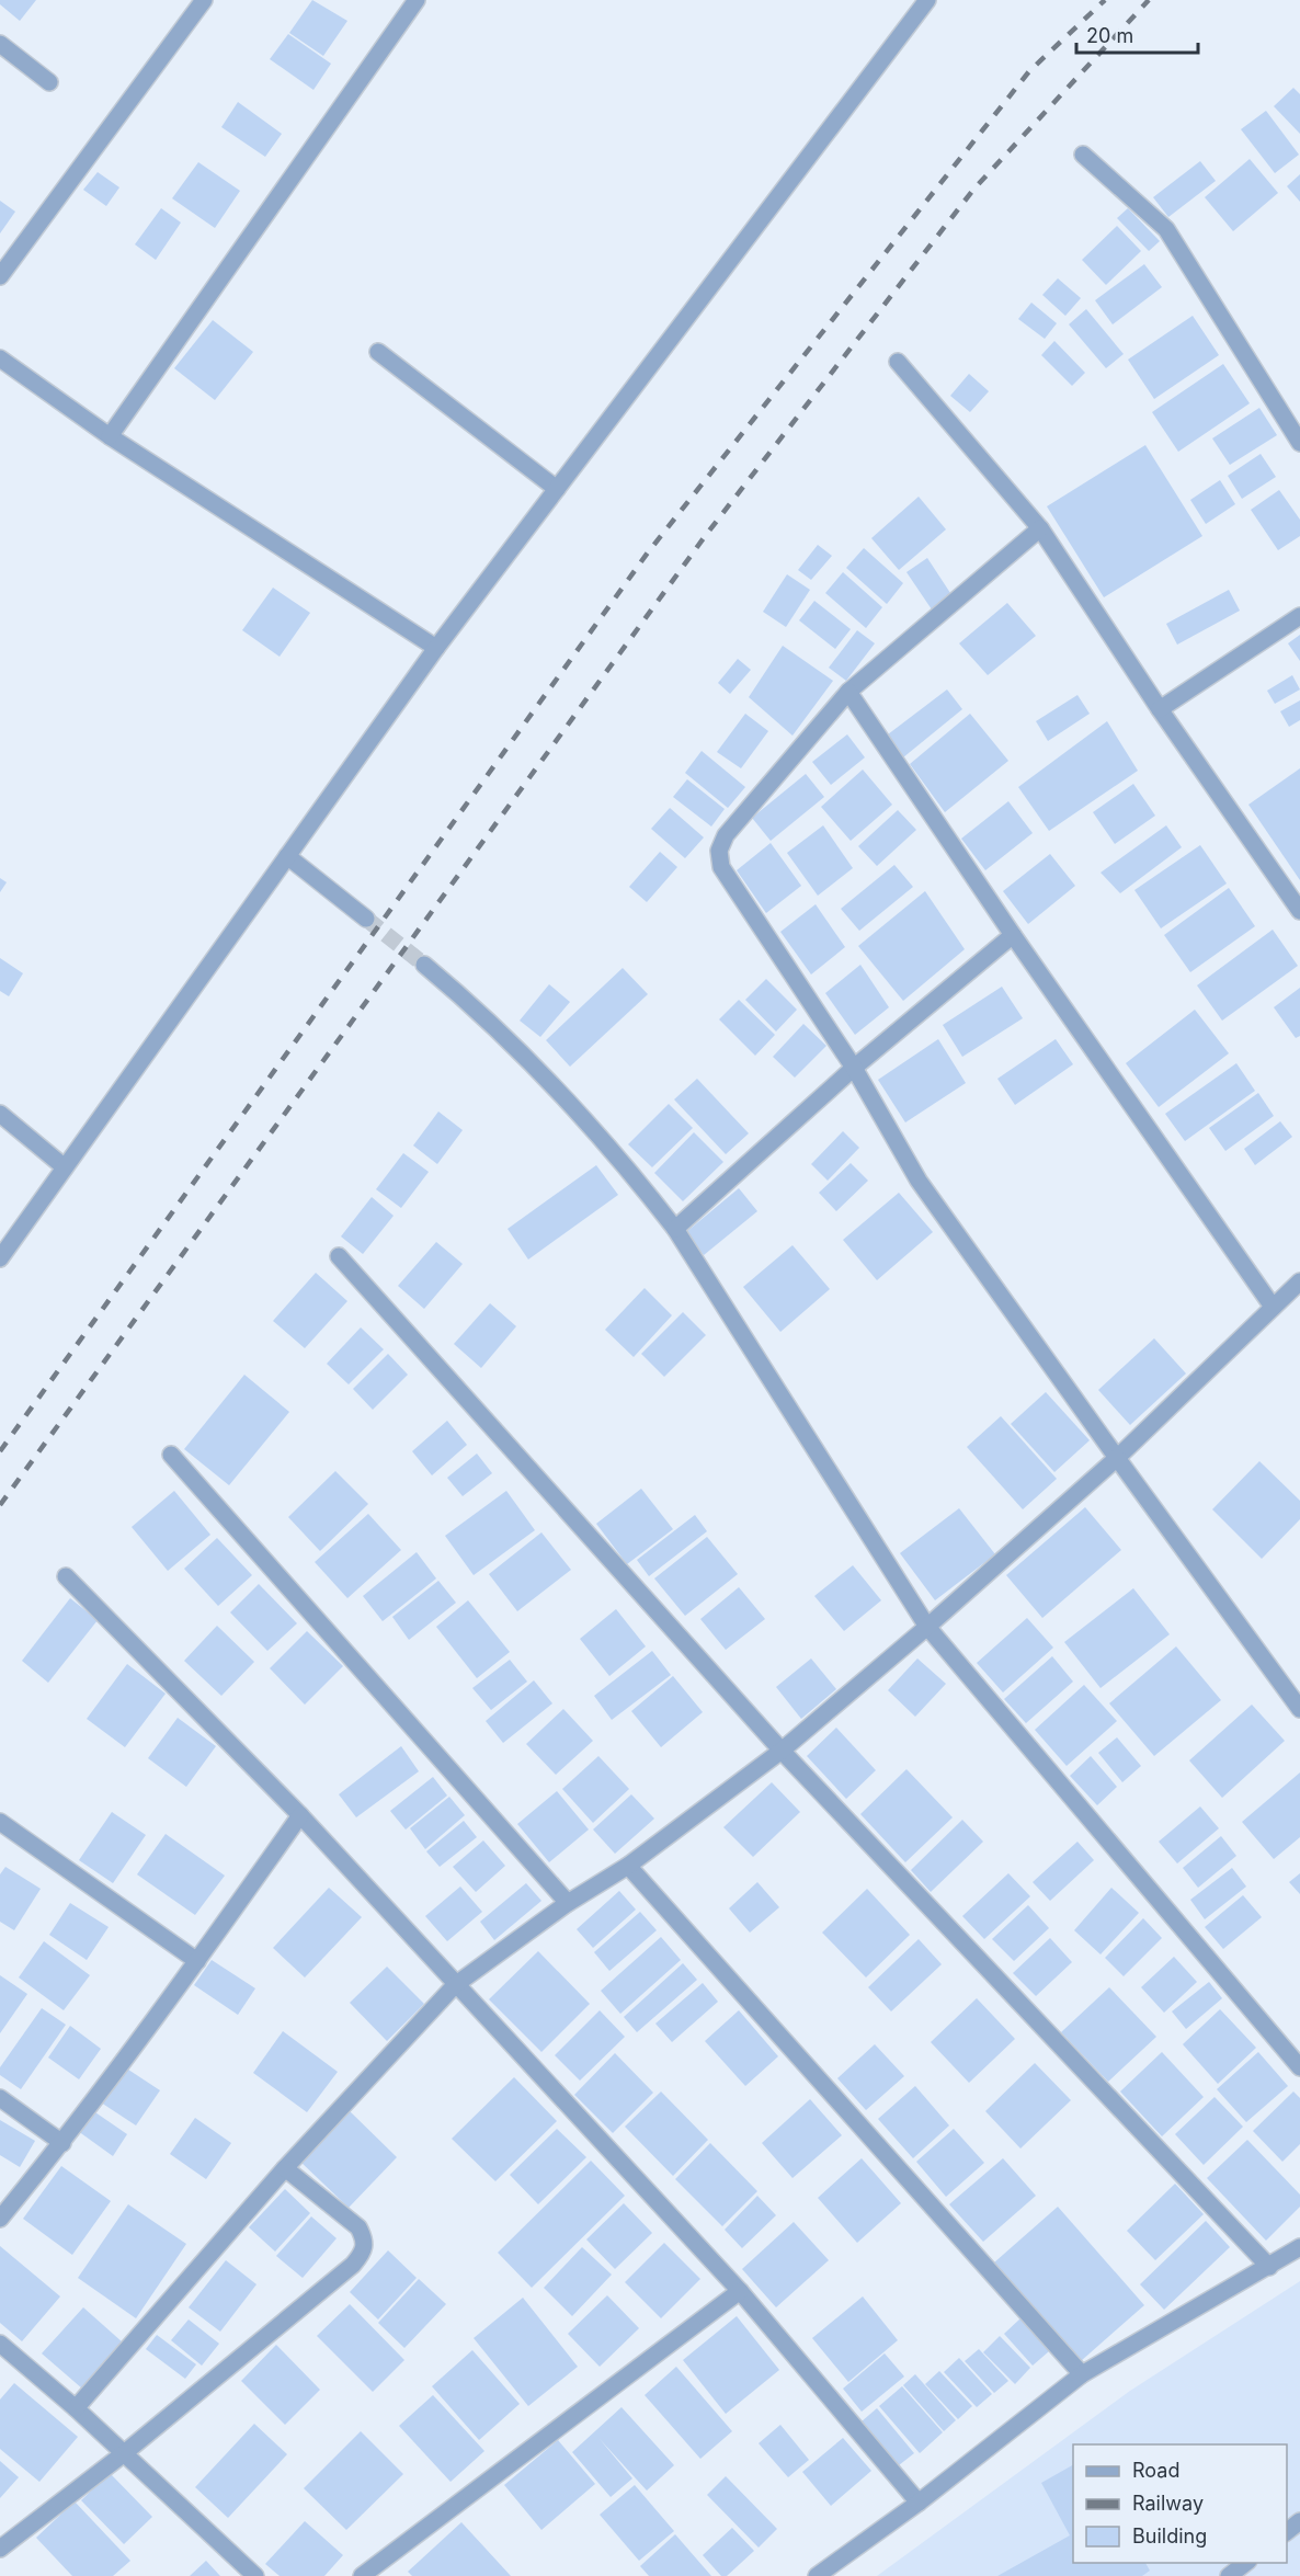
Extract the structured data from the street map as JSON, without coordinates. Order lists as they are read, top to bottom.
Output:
{
  "legend": ["Road", "Railway", "Building"],
  "scale_bar": "20 m"
}
